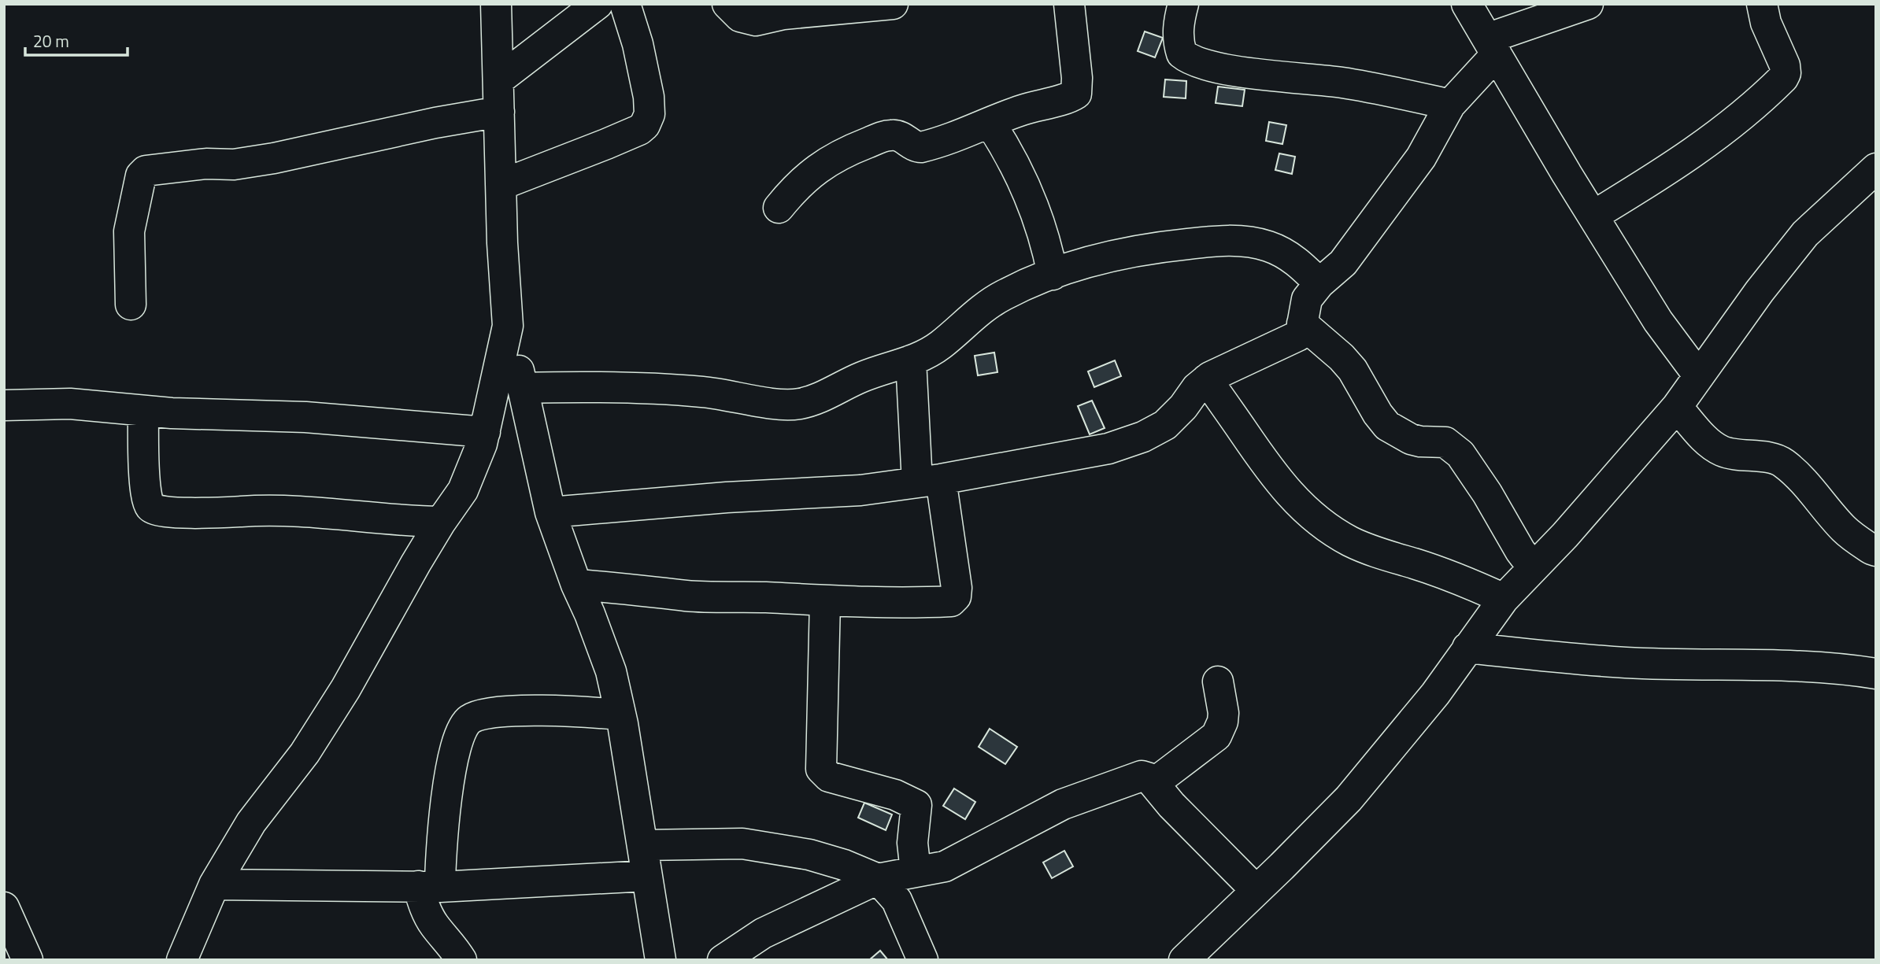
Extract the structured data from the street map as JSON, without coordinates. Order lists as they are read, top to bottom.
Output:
{
  "scale_bar": "20 m"
}
